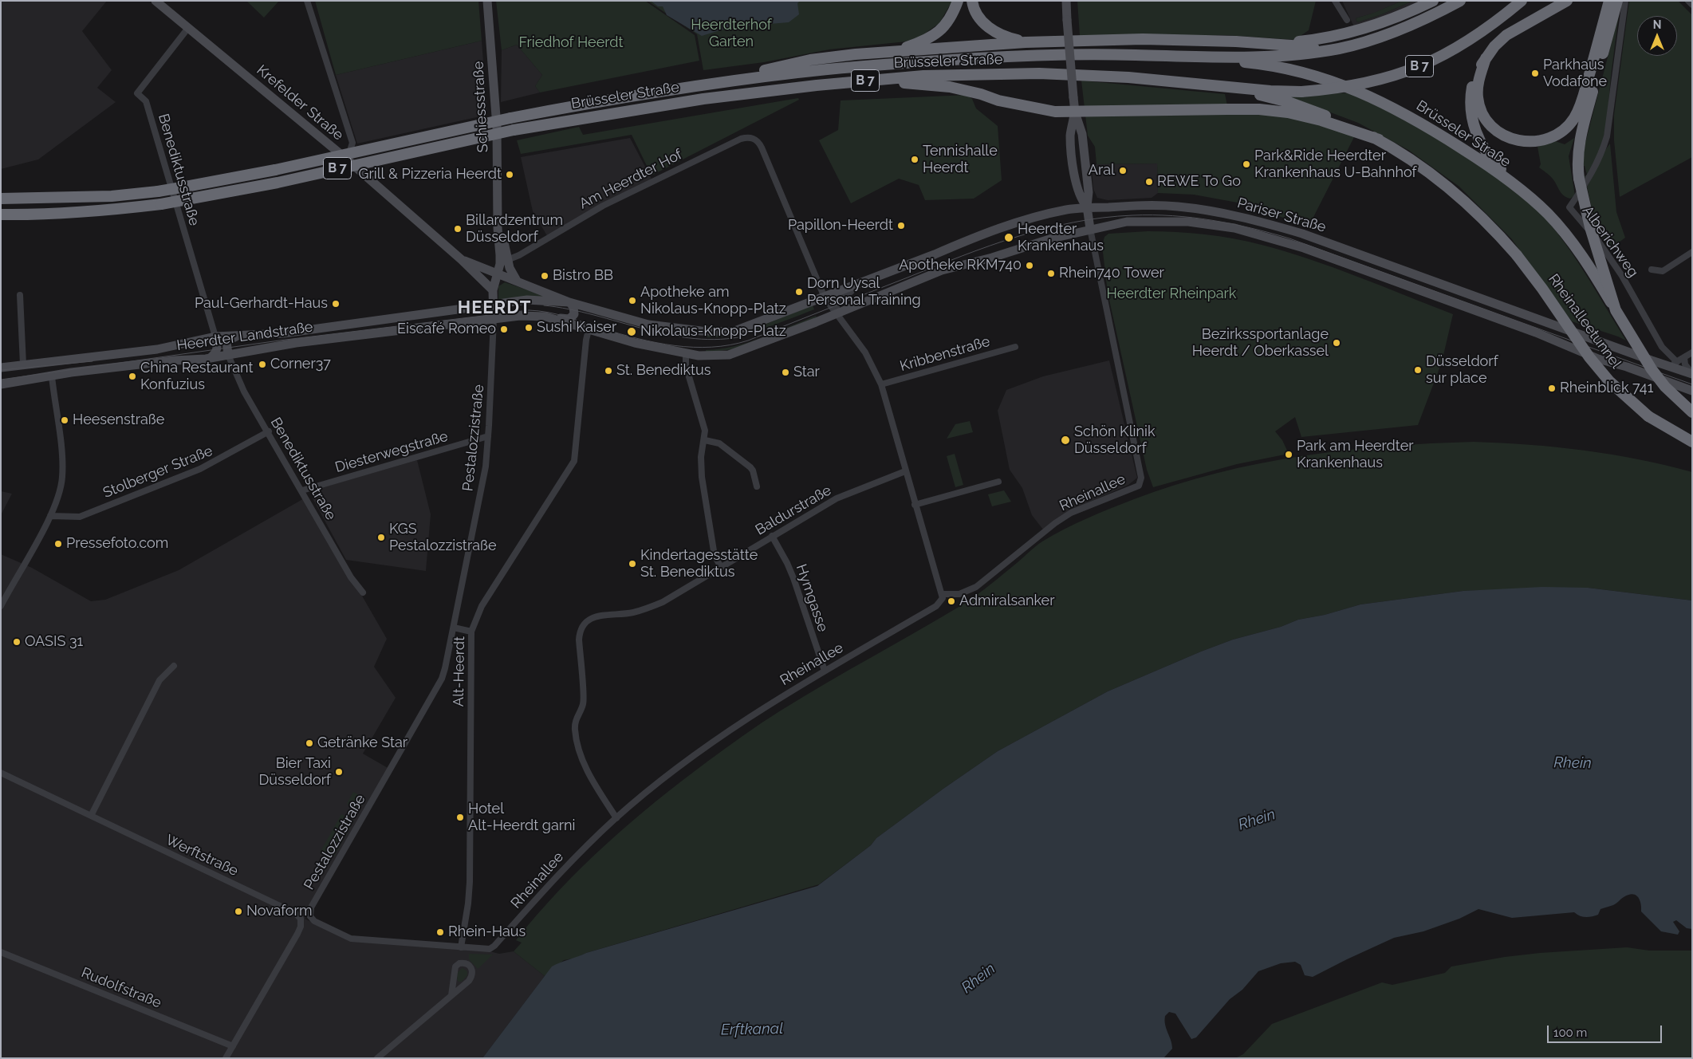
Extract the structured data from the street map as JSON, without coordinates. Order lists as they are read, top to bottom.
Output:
{
  "streets": {
    "highway": ["Brüsseler Straße", "B 7", "Rheinalleetunnel"],
    "main road": [
      "Krefelder Straße",
      "Schiessstraße",
      "Pariser Straße",
      "Heerdter Landstraße"
    ],
    "street": [
      "Benediktusstraße",
      "Am Heerdter Hof",
      "Alberichweg",
      "Kribbenstraße",
      "Pestalozzistraße",
      "Diesterwegstraße",
      "Stolberger Straße",
      "Rheinallee",
      "Baldurstraße",
      "Hymgasse",
      "Alt-Heerdt",
      "Werftstraße",
      "Rudolfstraße"
    ]
  },
  "crossings": [
    ["Brüsseler Straße", "Rheinalleetunnel"],
    ["Krefelder Straße", "Schiessstraße"],
    ["Krefelder Straße", "Benediktusstraße"],
    ["Schiessstraße", "Am Heerdter Hof"],
    ["Benediktusstraße", "Heerdter Landstraße"],
    ["Benediktusstraße", "Diesterwegstraße"],
    ["Benediktusstraße", "Stolberger Straße"],
    ["Am Heerdter Hof", "Pariser Straße"],
    ["Pariser Straße", "Alberichweg"],
    ["Pariser Straße", "Rheinallee"],
    ["Heerdter Landstraße", "Pestalozzistraße"],
    ["Pestalozzistraße", "Diesterwegstraße"],
    ["Rheinallee", "Baldurstraße"],
    ["Rheinallee", "Hymgasse"],
    ["Rheinallee", "Alt-Heerdt"],
    ["Baldurstraße", "Hymgasse"]
  ],
  "districts": ["HEERDT"],
  "water": ["Rhein", "Erftkanal"],
  "parks": ["Heerdterhof Garten", "Friedhof Heerdt", "Heerdter Rheinpark"],
  "places": [
    "Parkhaus Vodafone",
    "Tennishalle Heerdt",
    "Park&Ride Heerdter Krankenhaus U-Bahnhof",
    "Aral",
    "Grill & Pizzeria Heerdt",
    "REWE To Go",
    "Papillon-Heerdt",
    "Billardzentrum Düsseldorf",
    "Heerdter Krankenhaus",
    "Apotheke RKM740",
    "Rhein740 Tower",
    "Bistro BB",
    "Dorn Uysal Personal Training",
    "Apotheke am Nikolaus-Knopp-Platz",
    "Paul-Gerhardt-Haus",
    "Sushi Kaiser",
    "Eiscafé Romeo",
    "Nikolaus-Knopp-Platz",
    "Bezirkssportanlage Heerdt / Oberkassel",
    "Corner37",
    "Düsseldorf sur place",
    "St. Benediktus",
    "Star",
    "China Restaurant Konfuzius",
    "Rheinblick 741",
    "Heesenstraße",
    "Schön Klinik Düsseldorf",
    "Park am Heerdter Krankenhaus",
    "KGS Pestalozzistraße",
    "Pressefoto.com",
    "Kindertagesstätte St. Benediktus",
    "Admiralsanker",
    "OASIS 31",
    "Getränke Star",
    "Bier Taxi Düsseldorf",
    "Hotel Alt-Heerdt garni",
    "Novaform",
    "Rhein-Haus"
  ],
  "scale_bar": "100 m",
  "north": "top"
}
